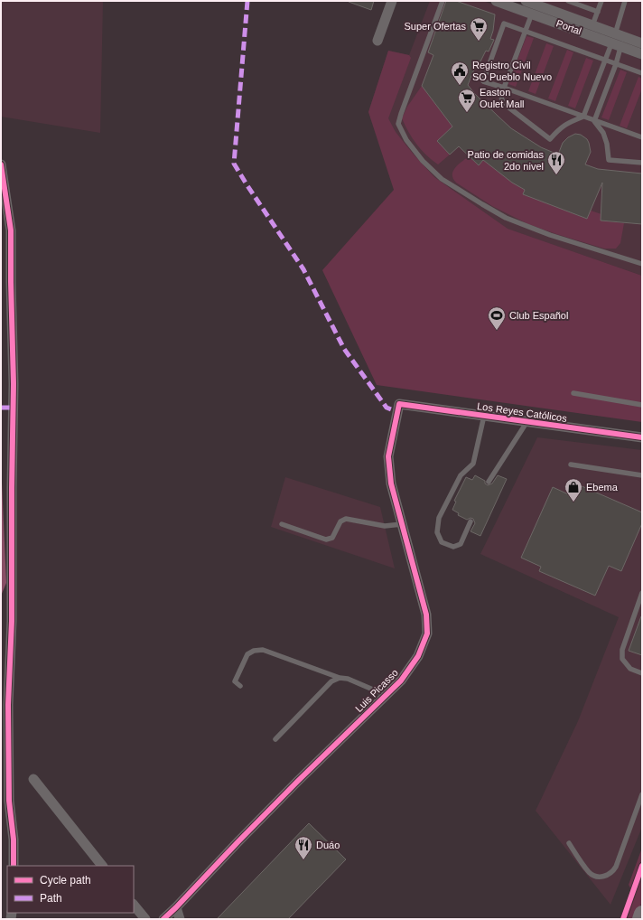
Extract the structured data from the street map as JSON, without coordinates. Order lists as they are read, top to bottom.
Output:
{
  "streets": {
    "street": ["Portal", "Los Reyes Católicos", "Luis Picasso"]
  },
  "crossings": [
    ["Los Reyes Católicos", "Luis Picasso"]
  ],
  "places": {
    "supermarket": ["Super Ofertas", "Easton Oulet Mall"],
    "public building": ["Registro Civil SO Pueblo Nuevo"],
    "restaurant": ["Patio de comidas 2do nivel", "Duáo"],
    "sports": ["Club Español"],
    "shop": ["Ebema"]
  },
  "legend": ["Cycle path", "Path"]
}
